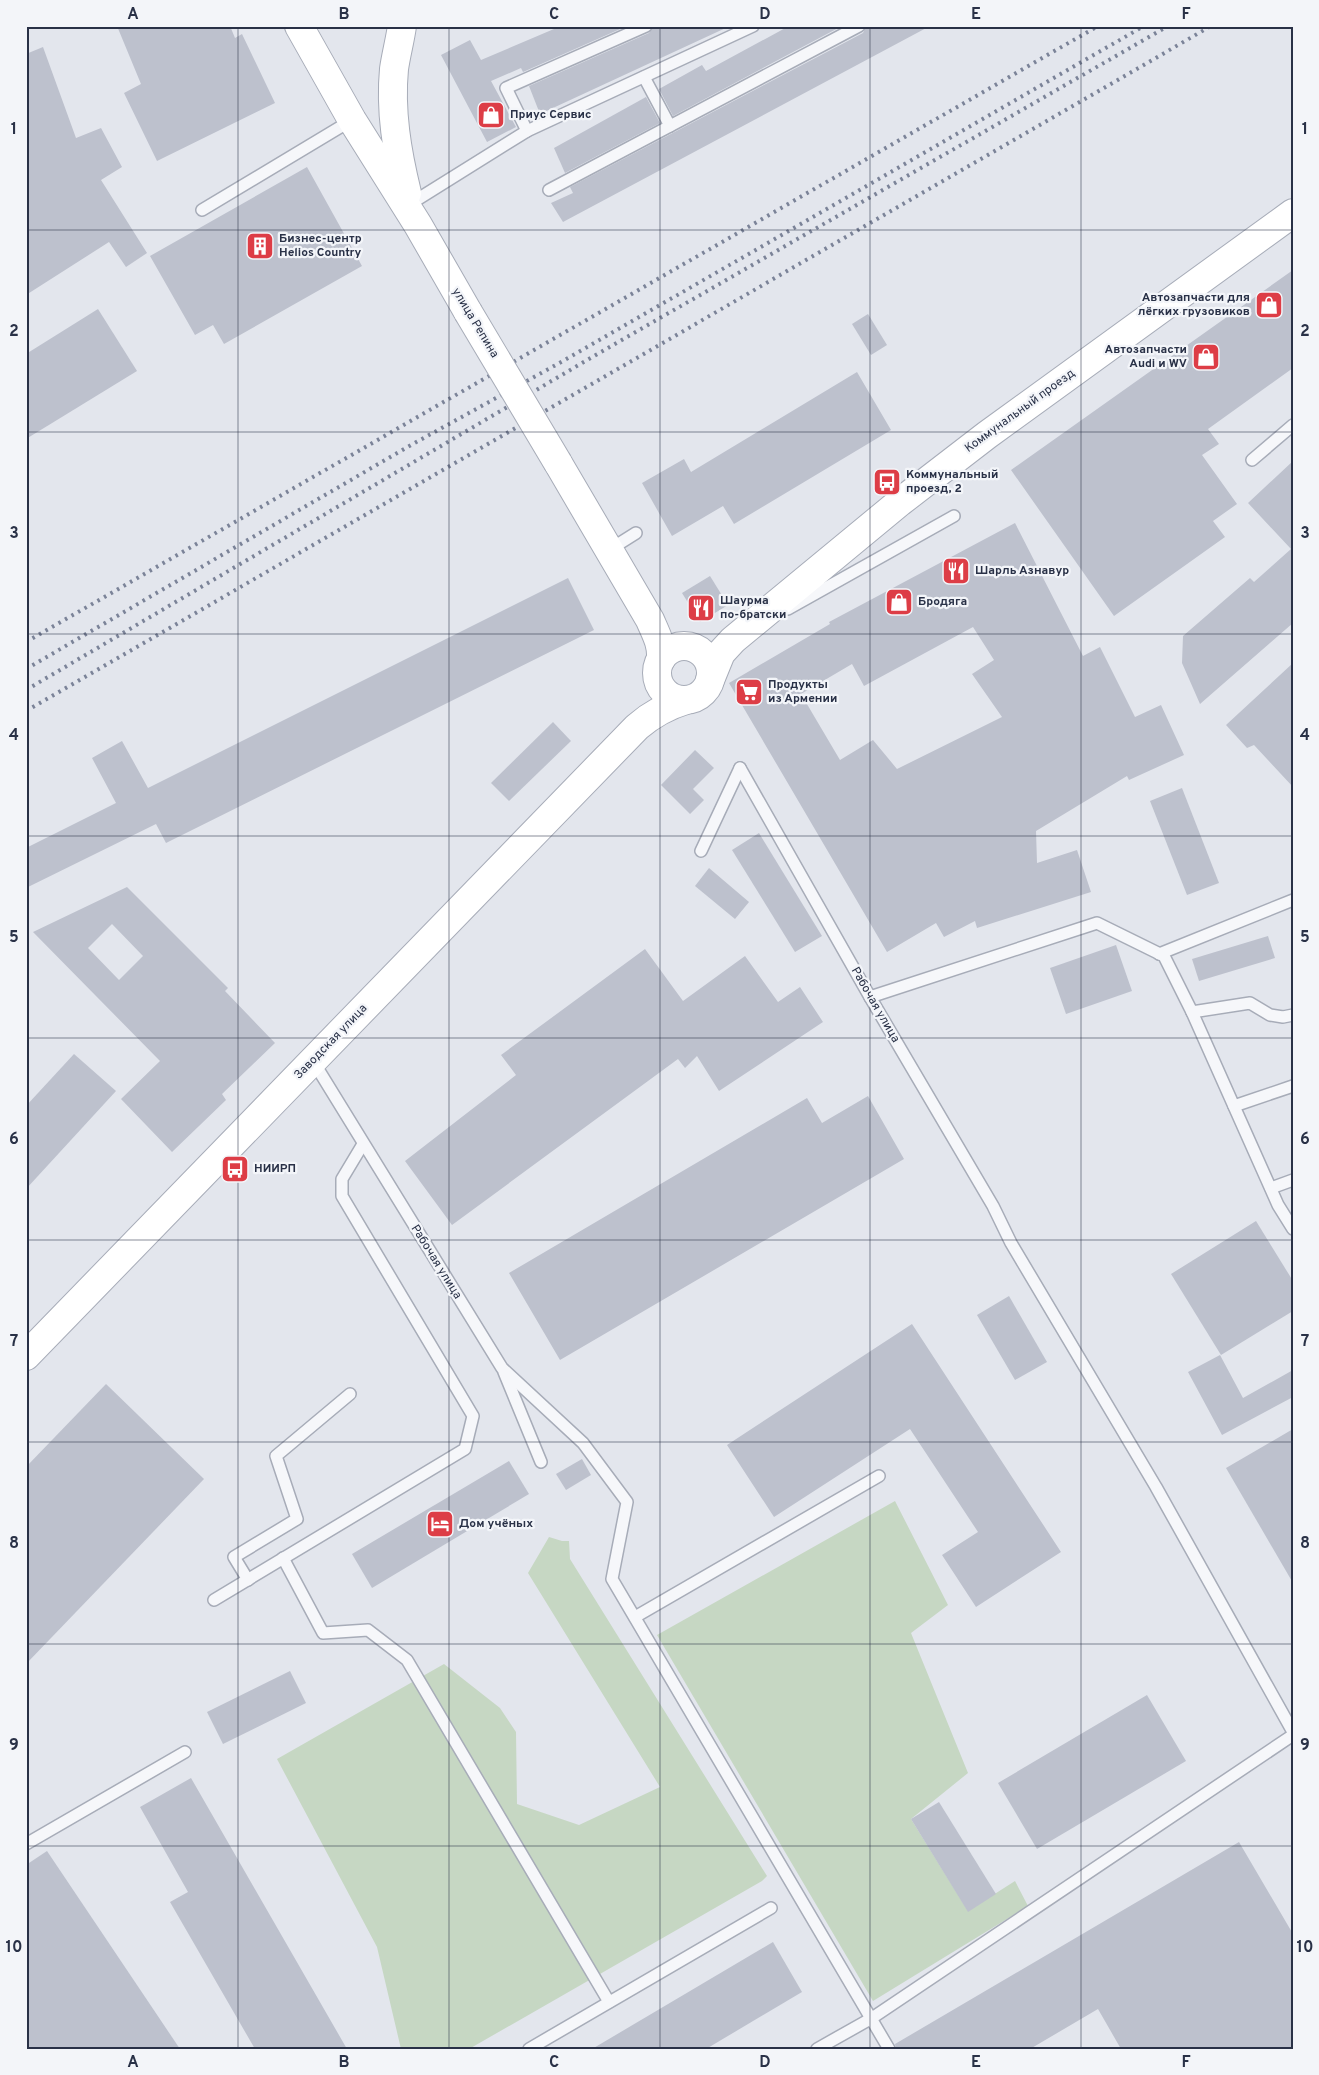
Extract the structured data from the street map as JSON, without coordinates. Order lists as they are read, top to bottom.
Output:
{
  "streets": {
    "street": ["улица Репина", "Коммунальный проезд", "Заводская улица"],
    "lane": ["Рабочая улица"]
  },
  "crossings": [
    ["улица Репина", "Коммунальный проезд"],
    ["улица Репина", "Заводская улица"],
    ["Коммунальный проезд", "Заводская улица"],
    ["Рабочая улица", "Заводская улица"]
  ],
  "places": {
    "shop": [
      "Приус Сервис",
      "Автозапчасти для лёгких грузовиков",
      "Автозапчасти Audi и WV",
      "Бродяга"
    ],
    "building": ["Бизнес-центр Helios Country"],
    "bus stop": ["Коммунальный проезд, 2", "НИИРП"],
    "restaurant": ["Шарль Азнавур", "Шаурма по-братски"],
    "supermarket": ["Продукты из Армении"],
    "hotel": ["Дом учёных"]
  },
  "grid": {
    "columns": [
      "A",
      "B",
      "C",
      "D",
      "E",
      "F"
    ],
    "rows": [
      "1",
      "2",
      "3",
      "4",
      "5",
      "6",
      "7",
      "8",
      "9",
      "10"
    ]
  }
}
